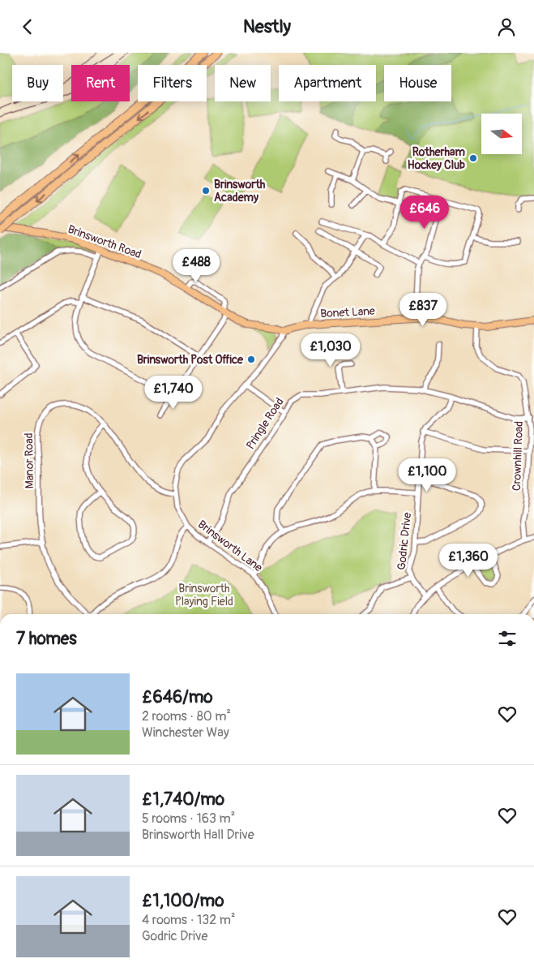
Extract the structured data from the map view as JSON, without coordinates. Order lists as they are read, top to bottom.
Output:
{
  "streets": {
    "main road": ["Brinsworth Road", "Bonet Lane"],
    "street": [
      "Pringle Road",
      "Crownhill Road",
      "Manor Road",
      "Godric Drive",
      "Brinsworth Lane"
    ]
  },
  "crossings": [
    ["Brinsworth Road", "Bonet Lane"],
    ["Brinsworth Road", "Brinsworth Lane"],
    ["Bonet Lane", "Crownhill Road"],
    ["Bonet Lane", "Brinsworth Lane"],
    ["Pringle Road", "Crownhill Road"],
    ["Pringle Road", "Brinsworth Lane"],
    ["Manor Road", "Brinsworth Lane"]
  ],
  "parks": ["Brinsworth Playing Field"],
  "places": ["Rotherham Hockey Club", "Brinsworth Academy", "Brinsworth Post Office"],
  "north": "right",
  "page": {
    "header": "Nestly",
    "chip": [
      "Buy",
      "Rent",
      "Filters",
      "New",
      "Apartment",
      "House"
    ],
    "price": [
      "£646",
      "£488",
      "£837",
      "£1,030",
      "£1,740",
      "£1,100",
      "£1,360"
    ],
    "heading": "7 homes",
    "list": [
      {
        "name": "£646/mo",
        "note": "2 rooms · 80 m² · Winchester Way"
      },
      {
        "name": "£1,740/mo",
        "note": "5 rooms · 163 m² · Brinsworth Hall Drive"
      },
      {
        "name": "£1,100/mo",
        "note": "4 rooms · 132 m² · Godric Drive"
      }
    ]
  }
}
